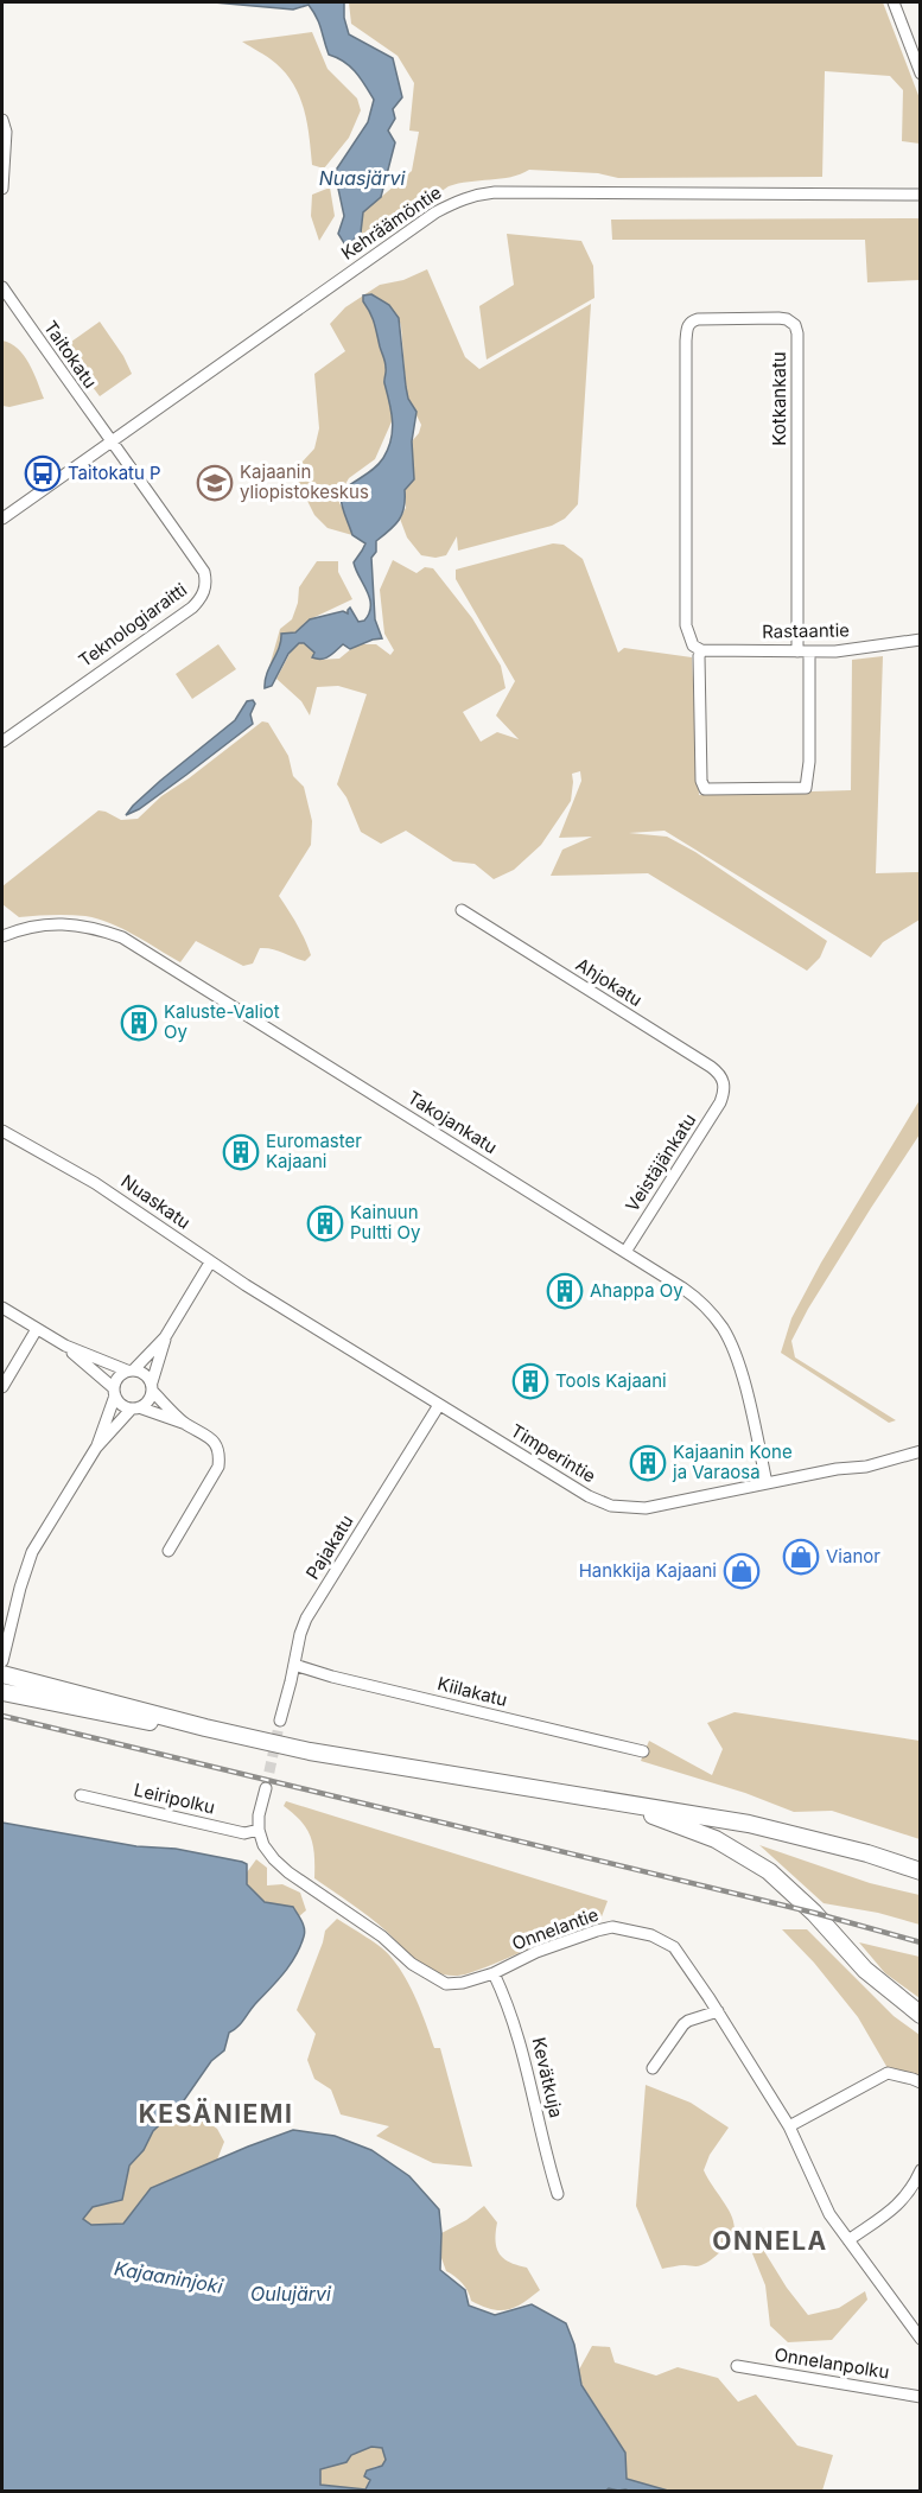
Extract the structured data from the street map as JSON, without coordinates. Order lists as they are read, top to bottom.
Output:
{
  "streets": {
    "street": [
      "Kehräämöntie",
      "Taitokatu",
      "Kotkankatu",
      "Teknologiaraitti",
      "Rastaantie",
      "Ahjokatu",
      "Takojankatu",
      "Veistäjänkatu",
      "Nuaskatu",
      "Timperintie",
      "Pajakatu",
      "Kiilakatu",
      "Leiripolku",
      "Onnelantie",
      "Kevätkuja",
      "Onnelanpolku"
    ]
  },
  "crossings": [
    ["Kehräämöntie", "Taitokatu"],
    ["Kehräämöntie", "Teknologiaraitti"],
    ["Taitokatu", "Teknologiaraitti"],
    ["Kotkankatu", "Rastaantie"],
    ["Ahjokatu", "Veistäjänkatu"],
    ["Takojankatu", "Veistäjänkatu"],
    ["Takojankatu", "Timperintie"],
    ["Nuaskatu", "Timperintie"],
    ["Timperintie", "Pajakatu"],
    ["Pajakatu", "Kiilakatu"],
    ["Leiripolku", "Onnelantie"],
    ["Onnelantie", "Kevätkuja"]
  ],
  "districts": ["KESÄNIEMI", "ONNELA"],
  "water": ["Nuasjärvi", "Kajaaninjoki", "Oulujärvi"],
  "places": {
    "bus stop": ["Taitokatu P"],
    "school or university": ["Kajaanin yliopistokeskus"],
    "building": [
      "Kaluste-Valiot Oy",
      "Euromaster Kajaani",
      "Kainuun Pultti Oy",
      "Ahappa Oy",
      "Tools Kajaani",
      "Kajaanin Kone ja Varaosa"
    ],
    "shop": ["Vianor", "Hankkija Kajaani"]
  }
}
